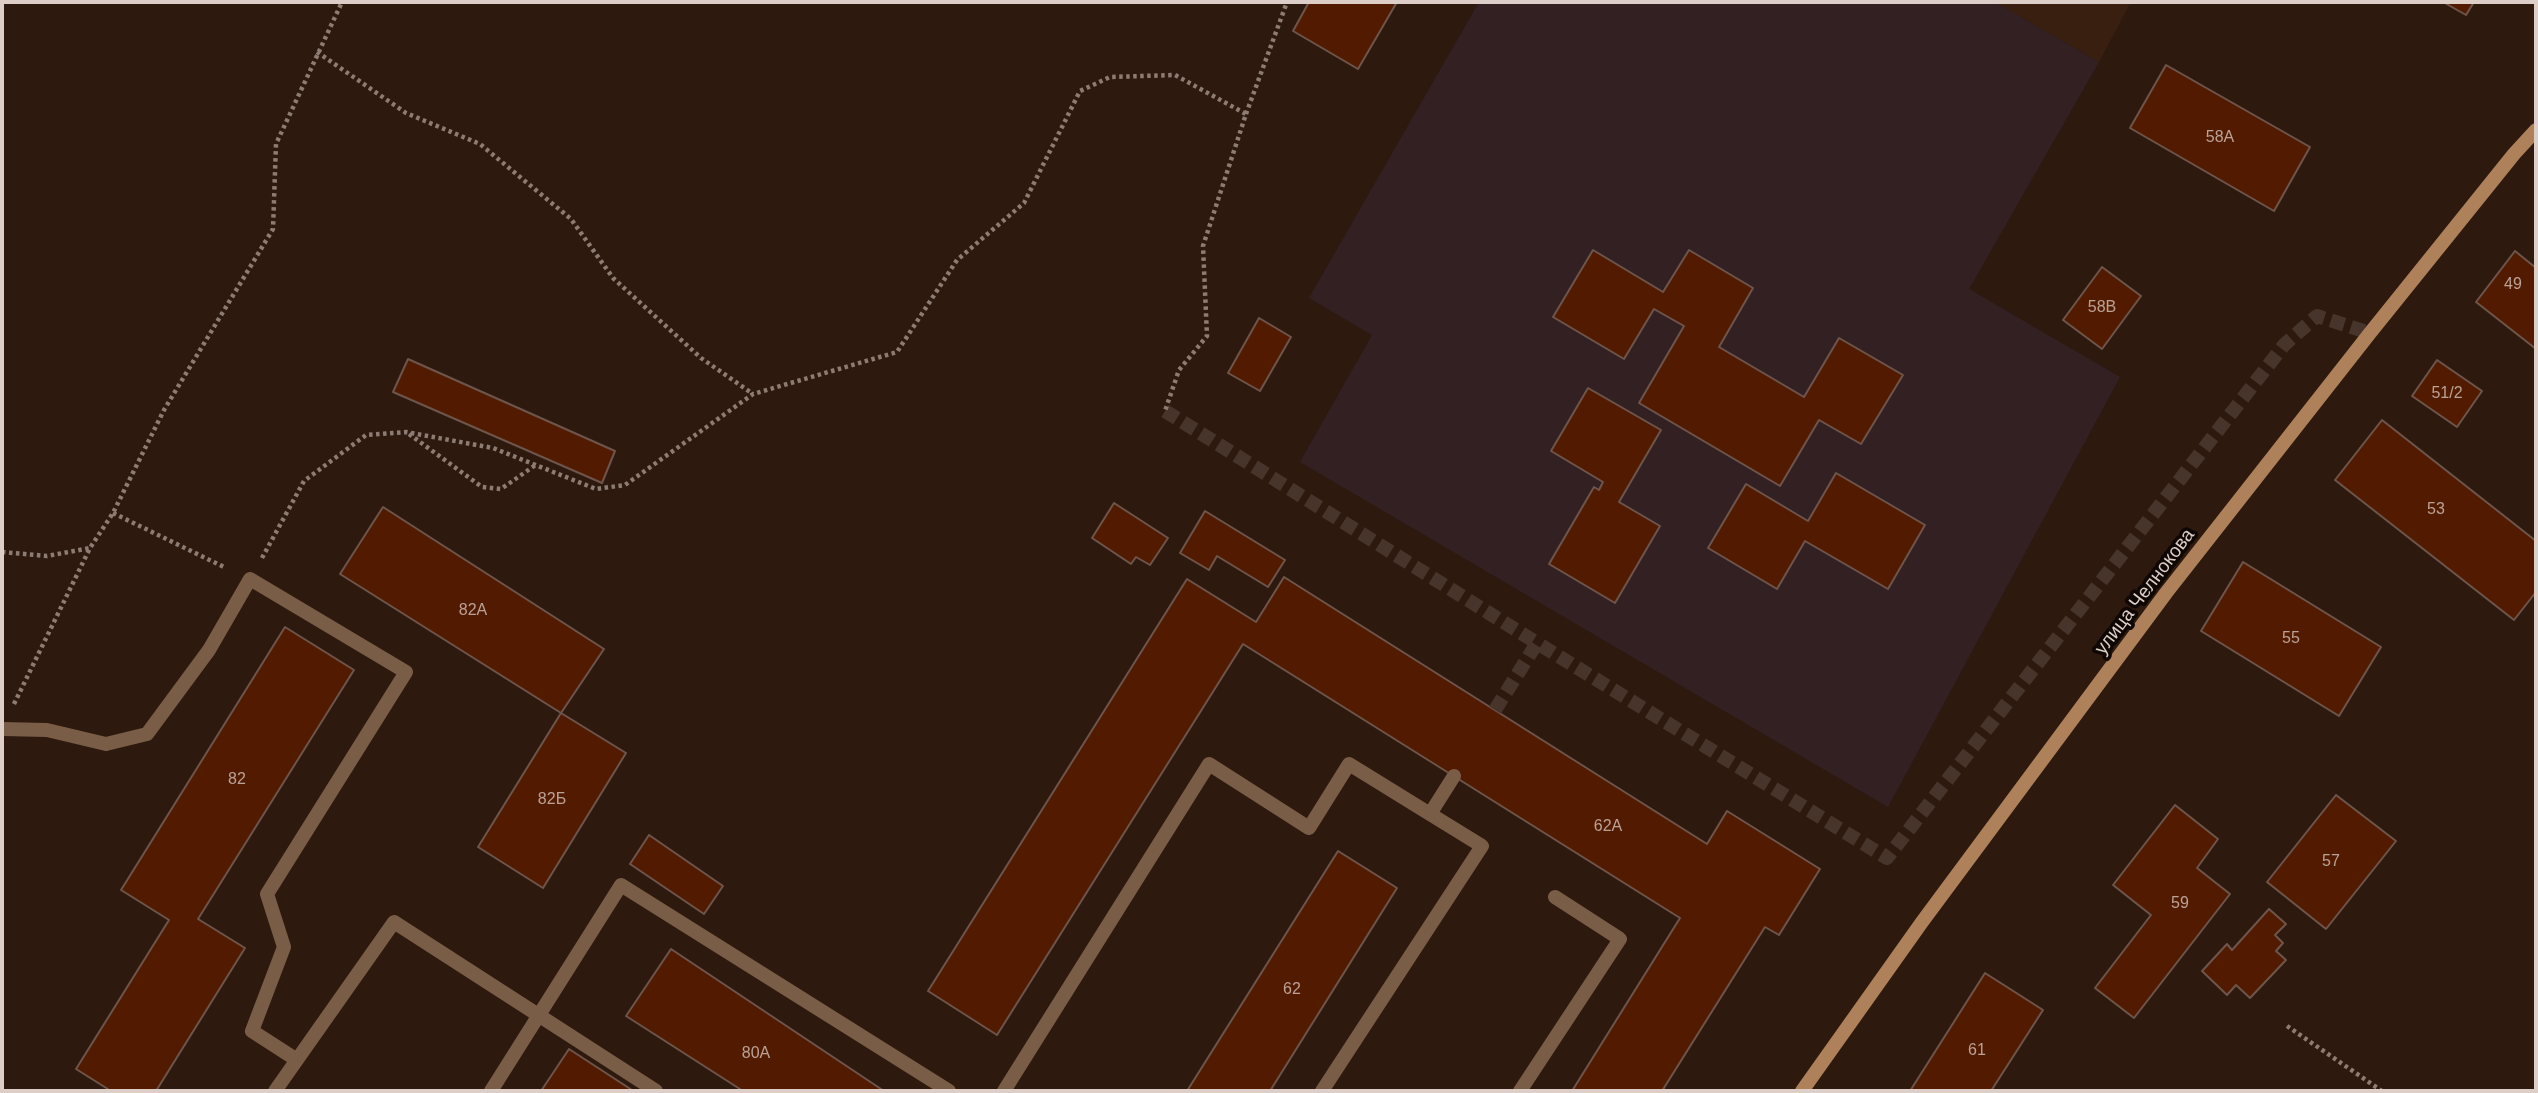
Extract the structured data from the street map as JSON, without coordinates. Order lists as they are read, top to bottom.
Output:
{
  "streets": {
    "main road": ["улица Челнокова"]
  },
  "house_numbers": [
    "58А",
    "49",
    "58В",
    "51/2",
    "53",
    "82А",
    "55",
    "82",
    "82Б",
    "62А",
    "57",
    "59",
    "62",
    "61",
    "80А"
  ]
}
